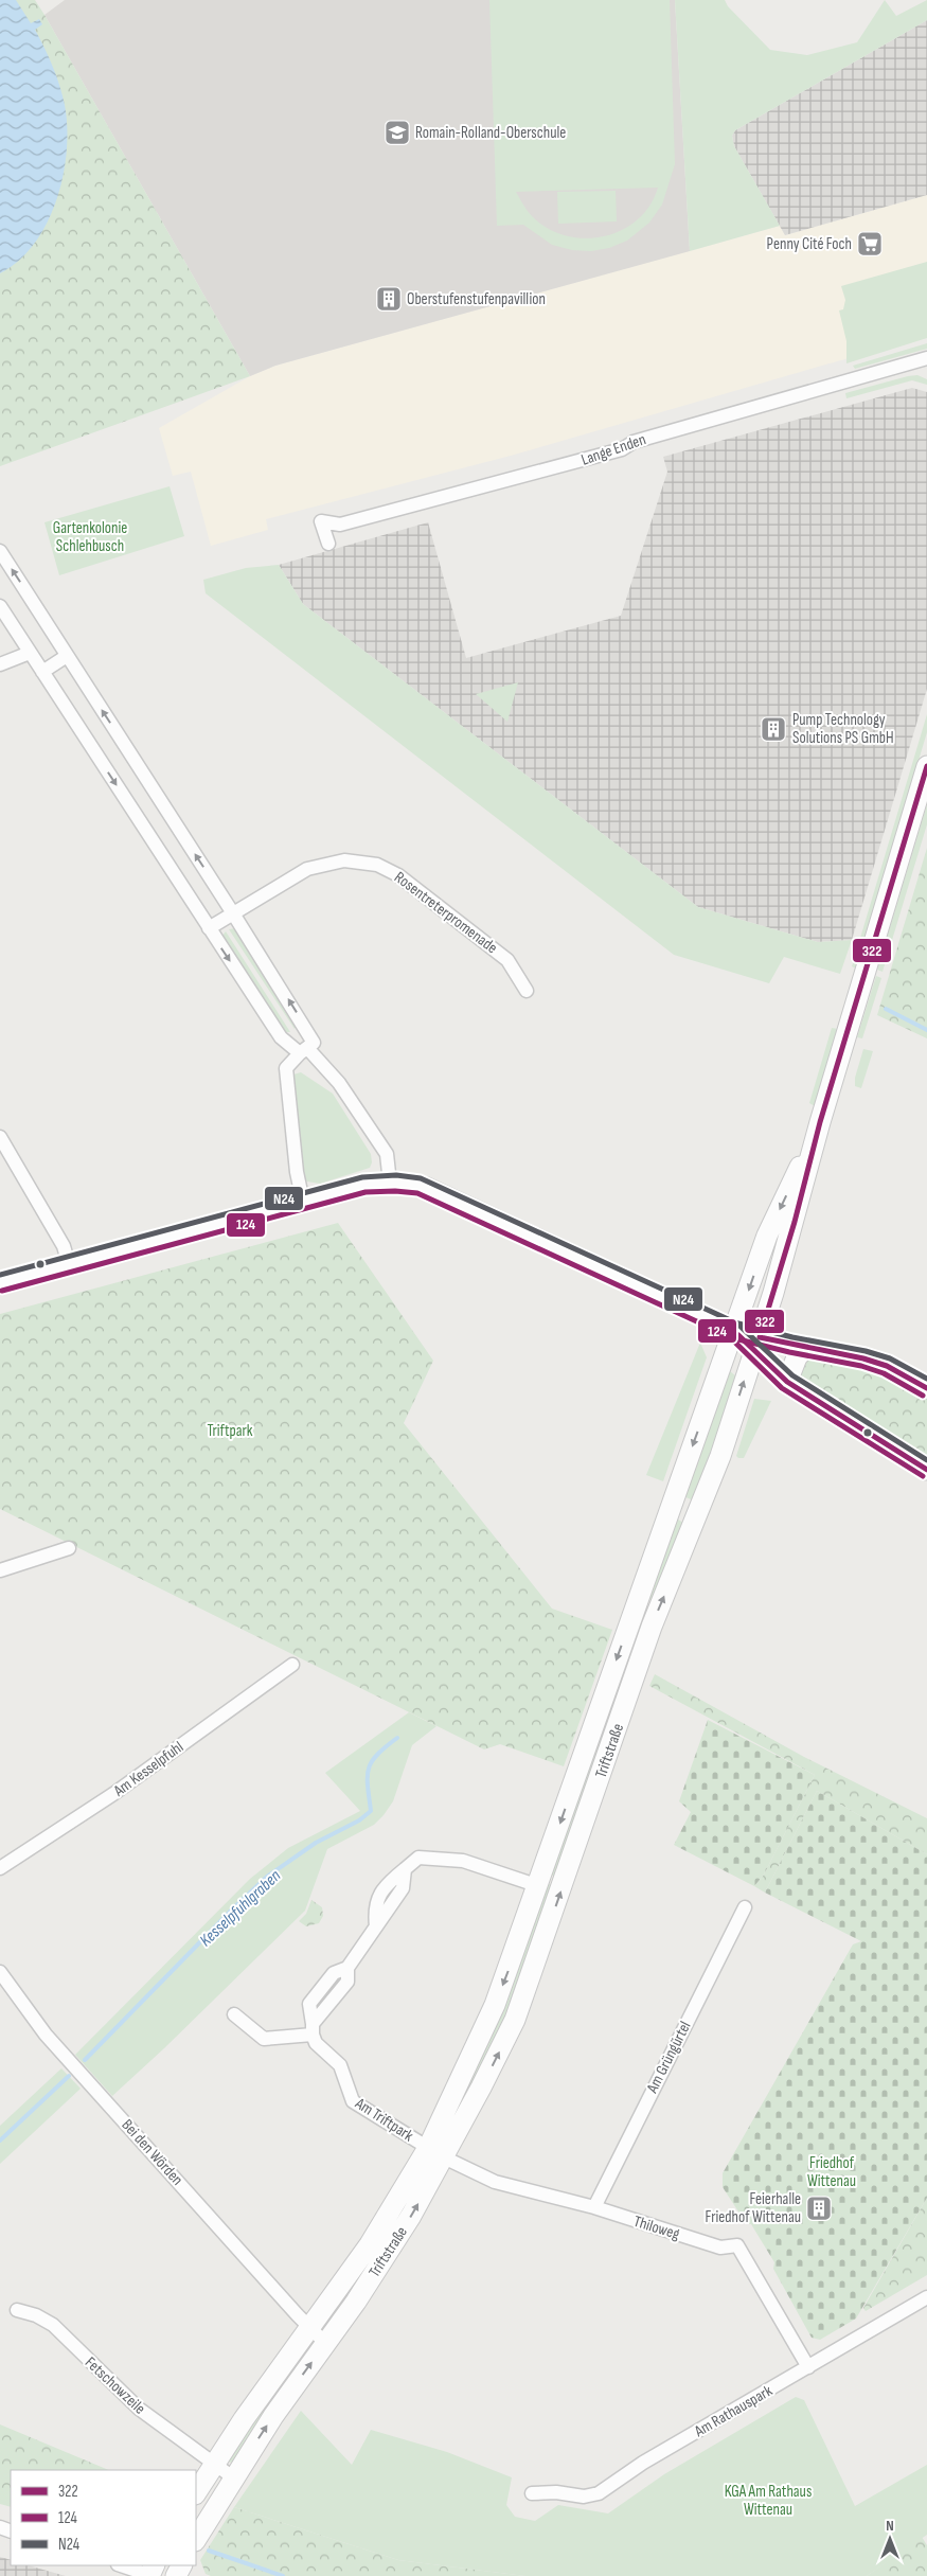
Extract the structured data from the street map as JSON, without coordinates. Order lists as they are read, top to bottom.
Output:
{
  "streets": {
    "main road": ["Triftstraße"],
    "street": [
      "Lange Enden",
      "Rosentreterpromenade",
      "Am Kesselpfuhl",
      "Am Grüngürtel",
      "Am Triftpark",
      "Bei den Wörden",
      "Thiloweg",
      "Fetschowzeile",
      "Am Rathauspark"
    ]
  },
  "crossings": [
    ["Triftstraße", "Am Triftpark"],
    ["Triftstraße", "Bei den Wörden"],
    ["Triftstraße", "Thiloweg"],
    ["Triftstraße", "Fetschowzeile"],
    ["Am Grüngürtel", "Thiloweg"],
    ["Am Triftpark", "Thiloweg"],
    ["Thiloweg", "Am Rathauspark"]
  ],
  "water": ["Kesselpfuhlgraben"],
  "parks": [
    "Gartenkolonie Schlehbusch",
    "Triftpark",
    "Friedhof Wittenau",
    "KGA Am Rathaus Wittenau"
  ],
  "places": {
    "school or university": ["Romain-Rolland-Oberschule"],
    "supermarket": ["Penny Cité Foch"],
    "building": ["Oberstufenstufenpavillion", "Pump Technology Solutions PS GmbH", "Feierhalle Friedhof Wittenau"]
  },
  "lines": ["transit line 322", "transit line N24", "transit line 124"],
  "legend": ["322", "124", "N24"],
  "north": "top"
}
